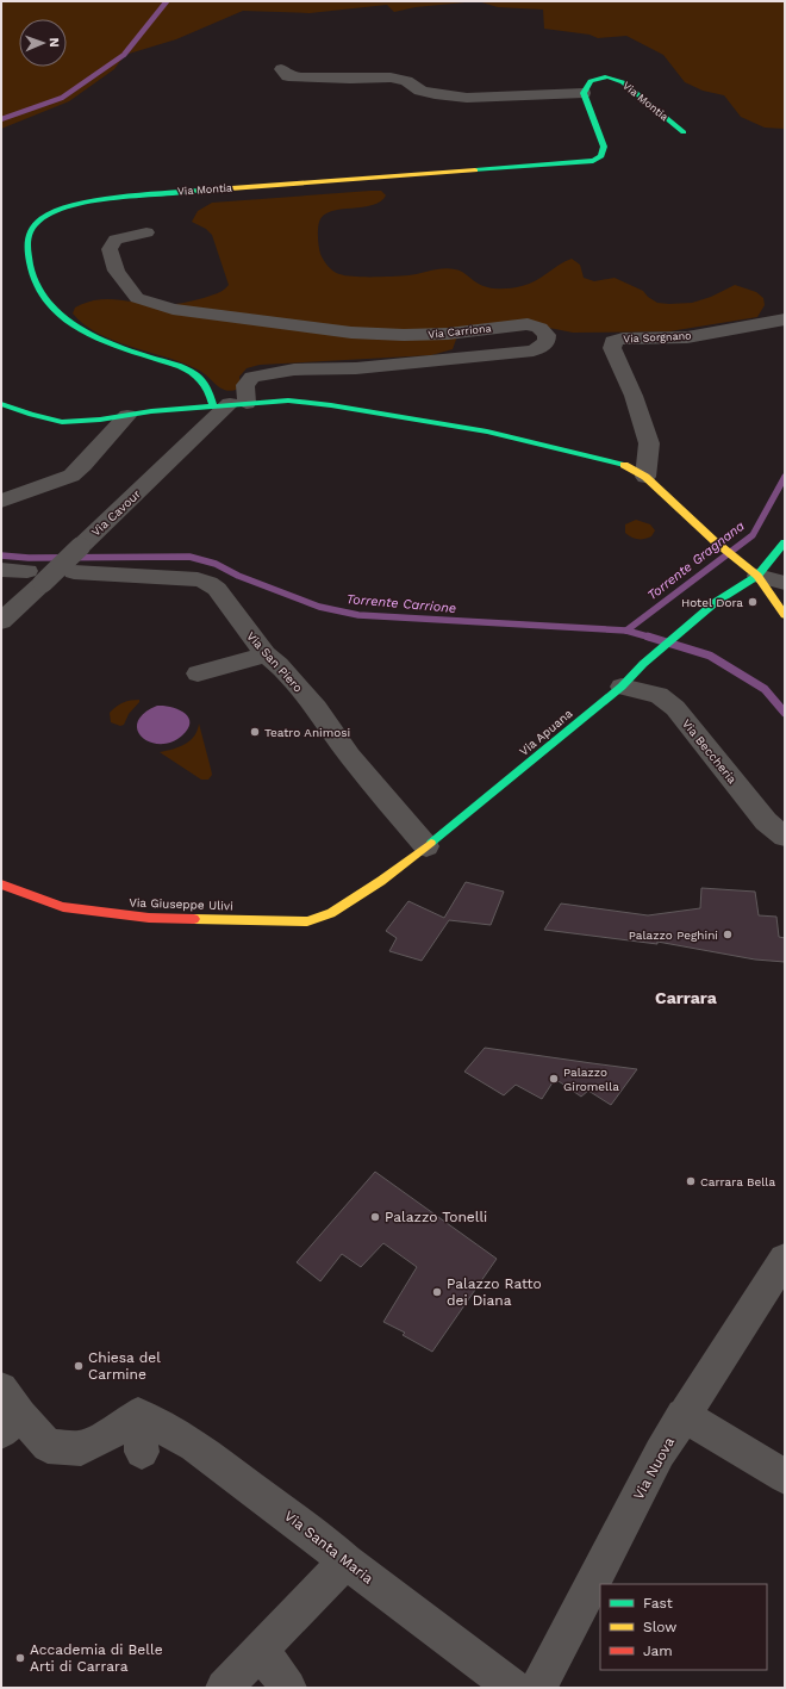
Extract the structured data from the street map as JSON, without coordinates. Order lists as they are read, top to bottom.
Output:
{
  "streets": {
    "street": [
      "Via Montia",
      "Via Carriona",
      "Via Sorgnano",
      "Via Cavour",
      "Via San Piero",
      "Via Apuana",
      "Via Beccheria",
      "Via Giuseppe Ulivi",
      "Via Nuova",
      "Via Santa Maria"
    ]
  },
  "crossings": [
    ["Via Montia", "Via Carriona"],
    ["Via Montia", "Via Cavour"],
    ["Via Carriona", "Via Cavour"],
    ["Via San Piero", "Via Apuana"],
    ["Via Apuana", "Via Beccheria"],
    ["Via Apuana", "Via Giuseppe Ulivi"]
  ],
  "districts": ["Carrara"],
  "water": ["Torrente Gragnana", "Torrente Carrione"],
  "places": [
    "Hotel Dora",
    "Teatro Animosi",
    "Palazzo Peghini",
    "Palazzo Giromella",
    "Carrara Bella",
    "Palazzo Tonelli",
    "Palazzo Ratto dei Diana",
    "Chiesa del Carmine",
    "Accademia di Belle Arti di Carrara"
  ],
  "legend": ["Fast", "Slow", "Jam"],
  "north": "right"
}
